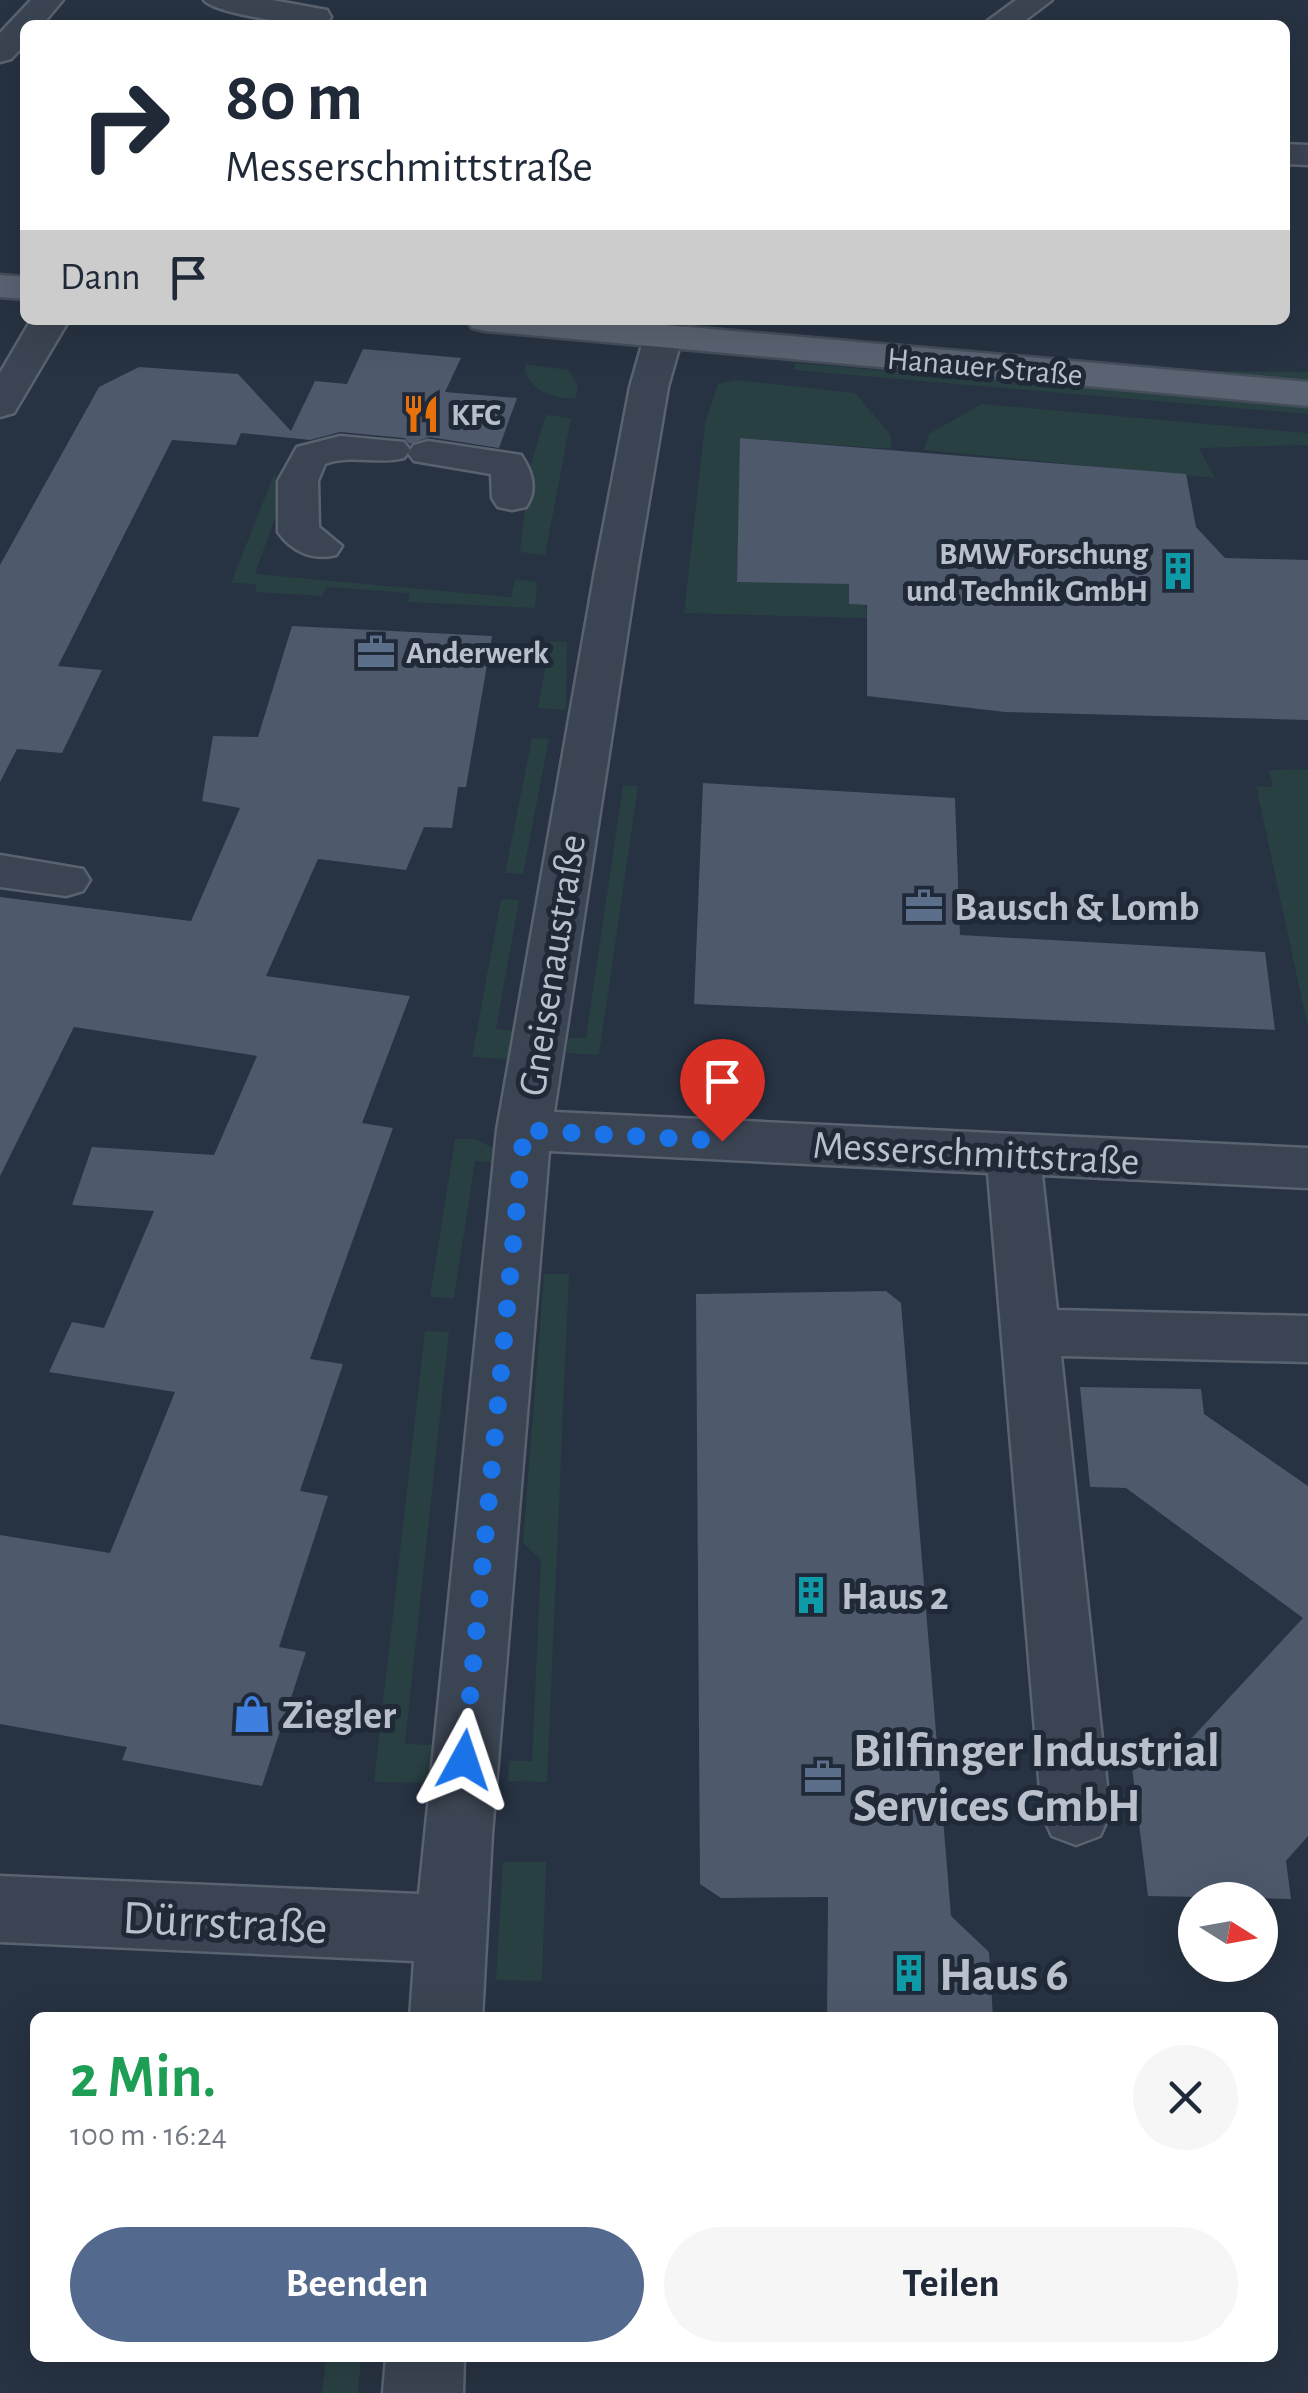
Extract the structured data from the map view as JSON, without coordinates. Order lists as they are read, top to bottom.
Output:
{
  "streets": {
    "main road": ["Hanauer Straße"],
    "street": ["Gneisenaustraße", "Messerschmittstraße", "Dürrstraße"]
  },
  "crossings": [
    ["Hanauer Straße", "Gneisenaustraße"],
    ["Gneisenaustraße", "Messerschmittstraße"],
    ["Gneisenaustraße", "Dürrstraße"]
  ],
  "places": {
    "restaurant": ["KFC"],
    "building": ["BMW Forschung und Technik GmbH", "Haus 2", "Haus 6"],
    "office": ["Anderwerk", "Bausch & Lomb", "Bilfinger Industrial Services GmbH"],
    "shop": ["Ziegler"]
  },
  "north": "right",
  "page": {
    "turn": ["80 m", "Messerschmittstraße"],
    "then": "Dann",
    "heading": ["2 Min.", "100 m · 16:24"],
    "buttons": ["Beenden", "Teilen"]
  }
}
